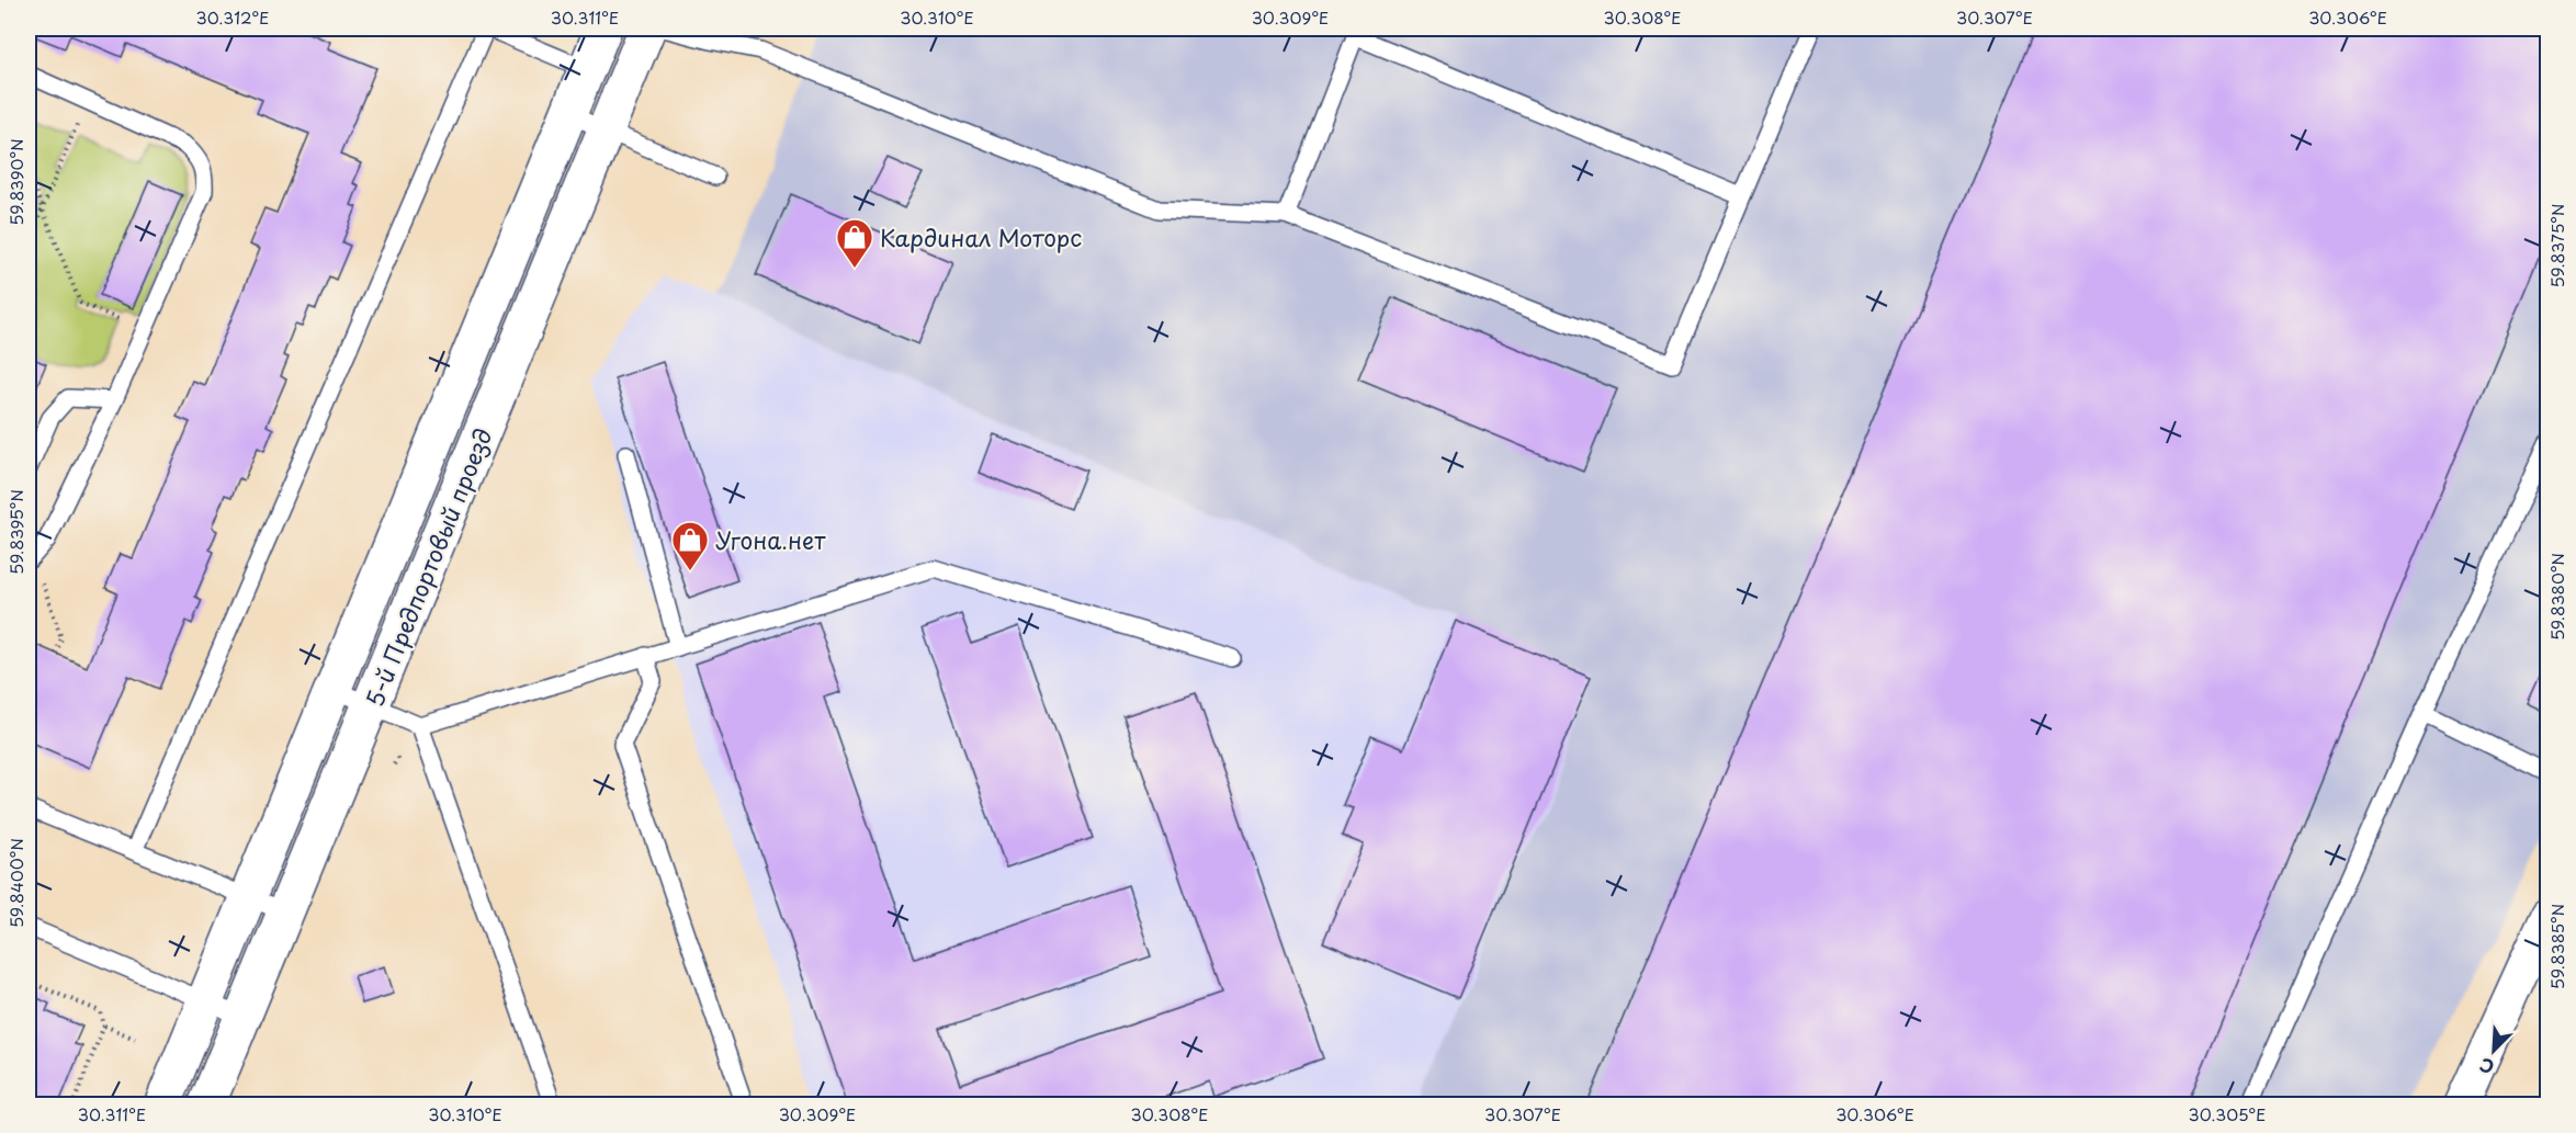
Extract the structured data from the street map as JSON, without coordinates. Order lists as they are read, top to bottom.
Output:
{
  "streets": {
    "street": ["5-й Предпортовый проезд"]
  },
  "places": {
    "shop": ["Кардинал Моторс", "Угона.нет"]
  },
  "north": "bottom left",
  "coordinates": [
    "30.312°E",
    "30.311°E",
    "30.310°E",
    "30.309°E",
    "30.308°E",
    "30.307°E",
    "30.306°E",
    "59.8390°N",
    "59.8375°N",
    "59.8395°N",
    "59.8380°N",
    "59.8400°N",
    "59.8385°N",
    "30.305°E"
  ]
}
